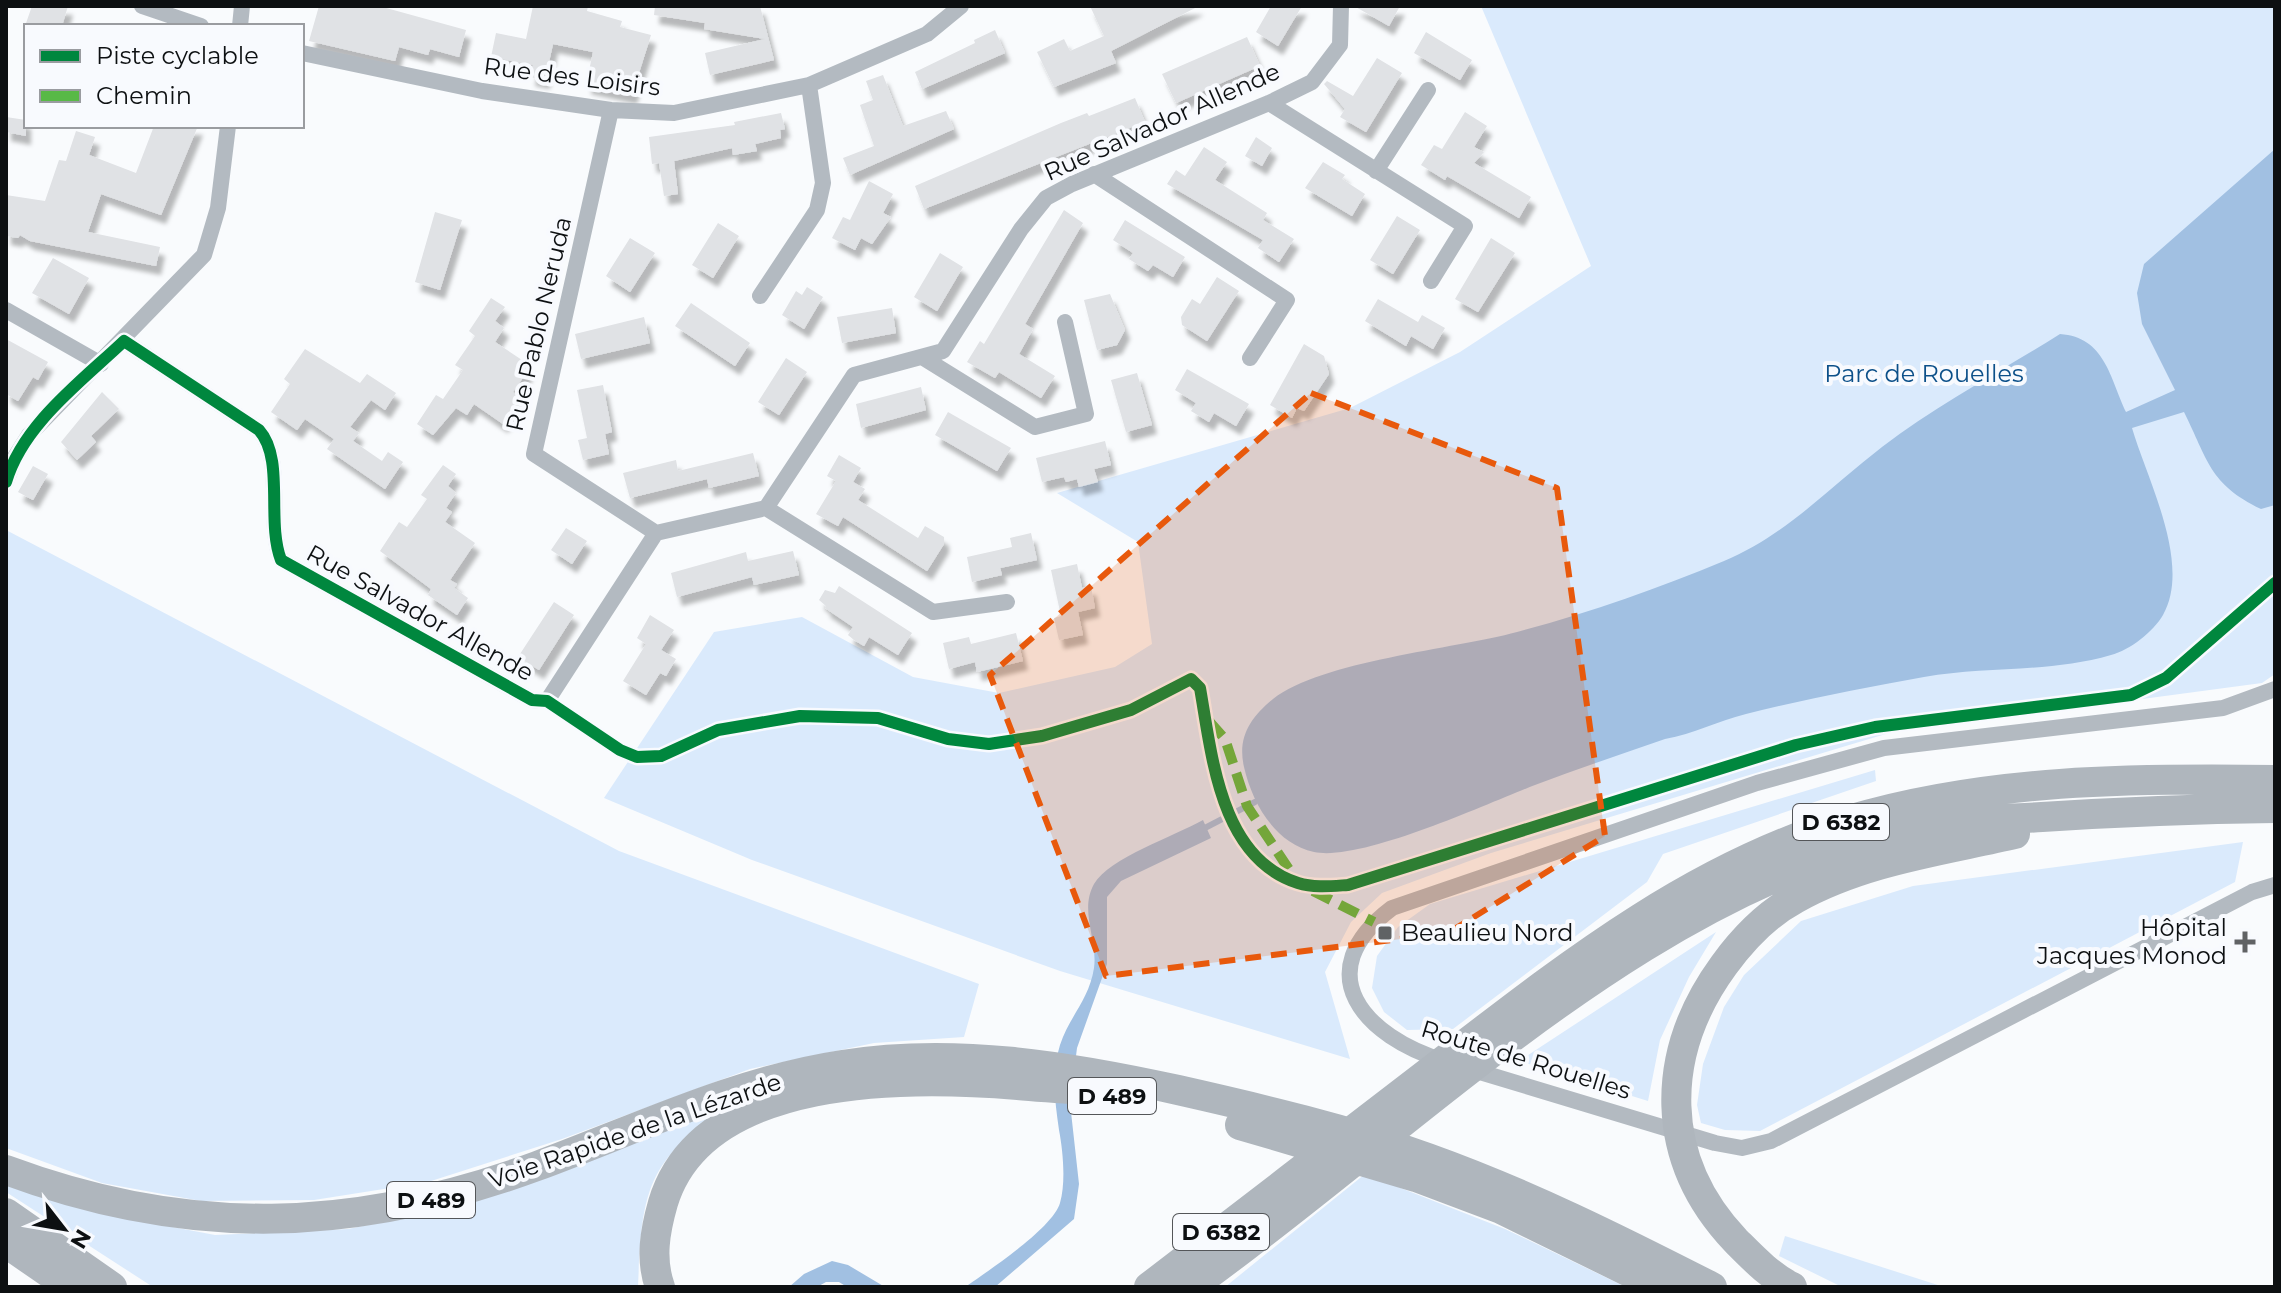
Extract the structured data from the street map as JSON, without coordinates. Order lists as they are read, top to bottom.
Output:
{
  "streets": {
    "highway": ["D 6382", "D 489", "Voie Rapide de la Lézarde"],
    "street": [
      "Rue des Loisirs",
      "Rue Salvador Allende",
      "Rue Pablo Neruda",
      "Route de Rouelles"
    ]
  },
  "crossings": [
    ["Rue des Loisirs", "Rue Pablo Neruda"],
    ["Rue Salvador Allende", "Rue Pablo Neruda"]
  ],
  "parks": ["Parc de Rouelles"],
  "places": {
    "transit": ["Beaulieu Nord"],
    "health": ["Hôpital Jacques Monod"]
  },
  "legend": ["Piste cyclable", "Chemin"],
  "north": "bottom right"
}
